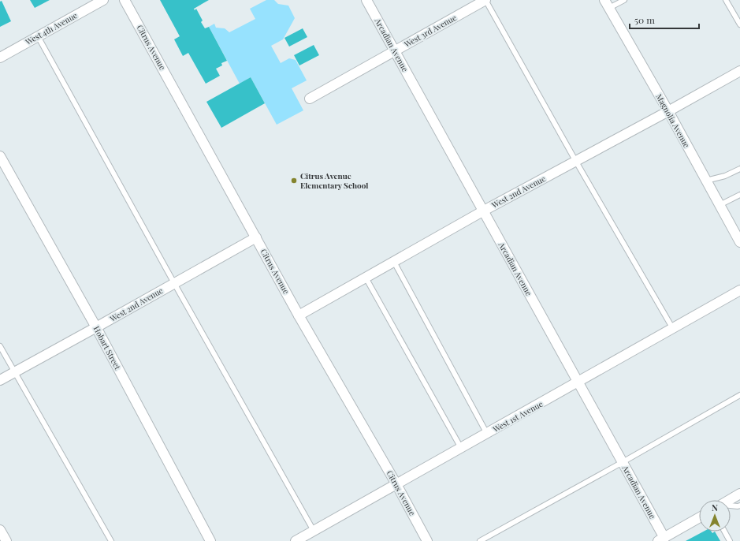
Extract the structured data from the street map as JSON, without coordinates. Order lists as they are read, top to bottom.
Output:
{
  "streets": {
    "street": [
      "West 4th Avenue",
      "West 3rd Avenue",
      "Arcadian Avenue",
      "Citrus Avenue",
      "Magnolia Avenue",
      "West 2nd Avenue",
      "Hobart Street",
      "West 1st Avenue"
    ]
  },
  "crossings": [
    ["West 3rd Avenue", "Arcadian Avenue"],
    ["Arcadian Avenue", "West 2nd Avenue"],
    ["Arcadian Avenue", "West 1st Avenue"],
    ["Citrus Avenue", "West 2nd Avenue"],
    ["Citrus Avenue", "West 1st Avenue"],
    ["Magnolia Avenue", "West 2nd Avenue"],
    ["West 2nd Avenue", "Hobart Street"]
  ],
  "places": ["Citrus Avenue Elementary School"],
  "scale_bar": "50 m",
  "north": "top"
}
